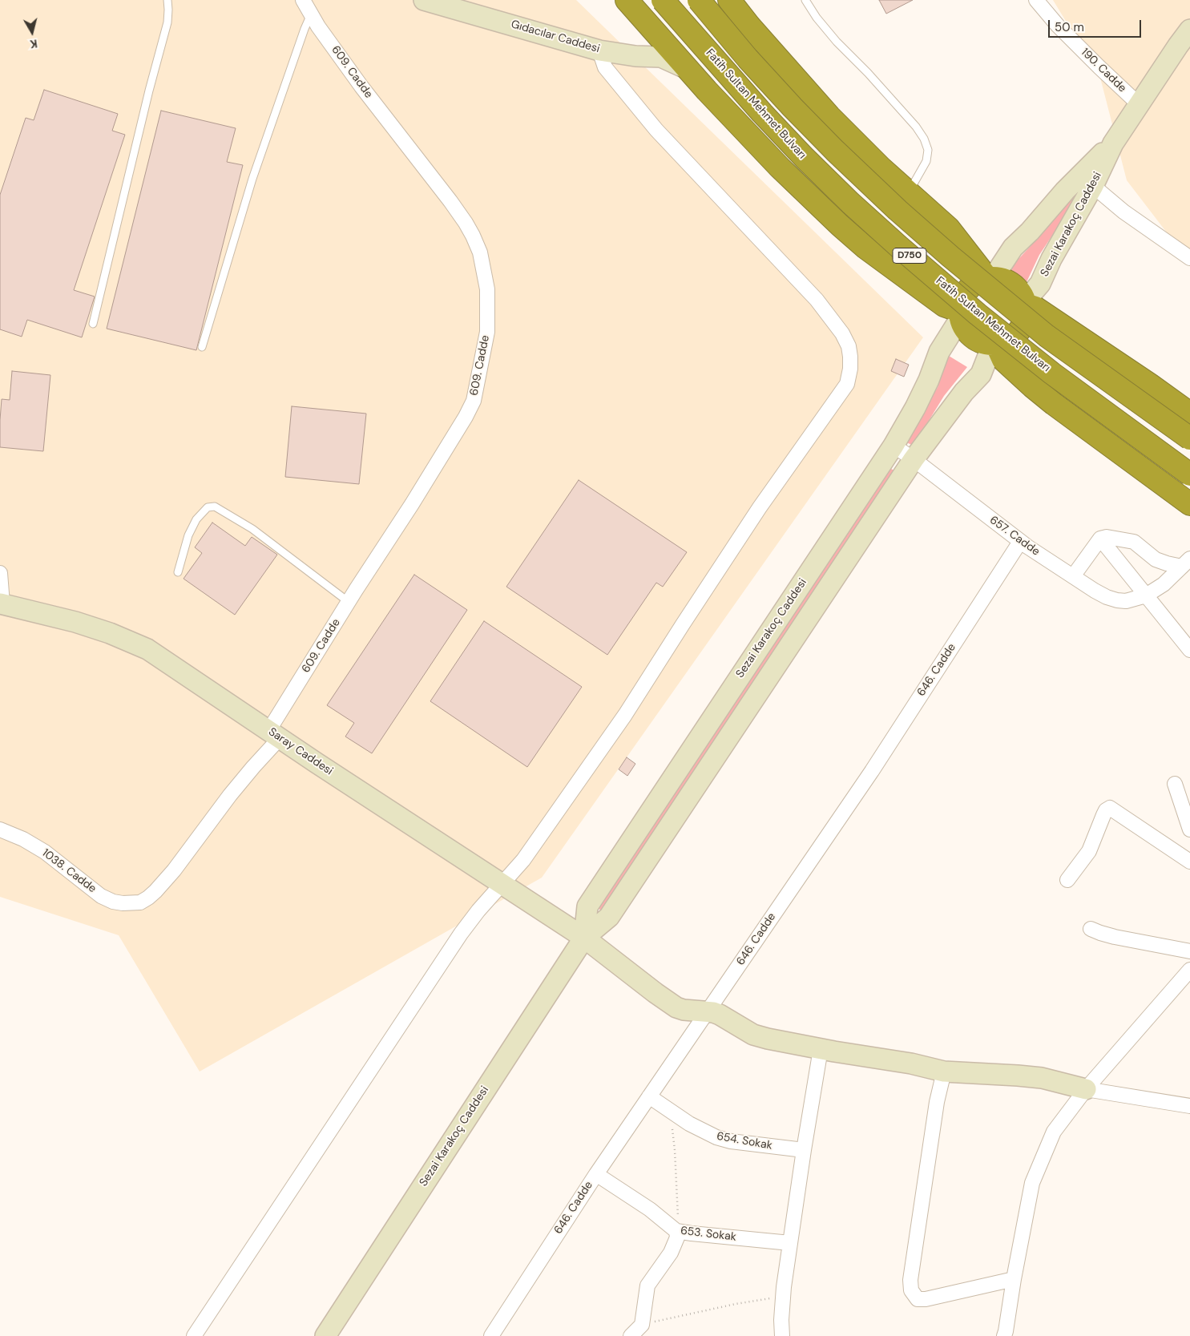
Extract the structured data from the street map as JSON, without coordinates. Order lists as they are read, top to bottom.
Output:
{
  "streets": {
    "highway": ["Fatih Sultan Mehmet Bulvarı", "D750"],
    "street": [
      "Gıdacılar Caddesi",
      "190. Cadde",
      "609. Cadde",
      "Sezai Karakoç Caddesi",
      "657. Cadde",
      "646. Cadde",
      "Saray Caddesi",
      "1038. Cadde",
      "654. Sokak",
      "653. Sokak"
    ]
  },
  "crossings": [
    ["190. Cadde", "Sezai Karakoç Caddesi"],
    ["609. Cadde", "Saray Caddesi"],
    ["609. Cadde", "1038. Cadde"],
    ["Sezai Karakoç Caddesi", "657. Cadde"],
    ["Sezai Karakoç Caddesi", "Saray Caddesi"],
    ["657. Cadde", "646. Cadde"],
    ["646. Cadde", "Saray Caddesi"],
    ["646. Cadde", "654. Sokak"],
    ["646. Cadde", "653. Sokak"]
  ],
  "scale_bar": "50 m",
  "north": "bottom"
}
